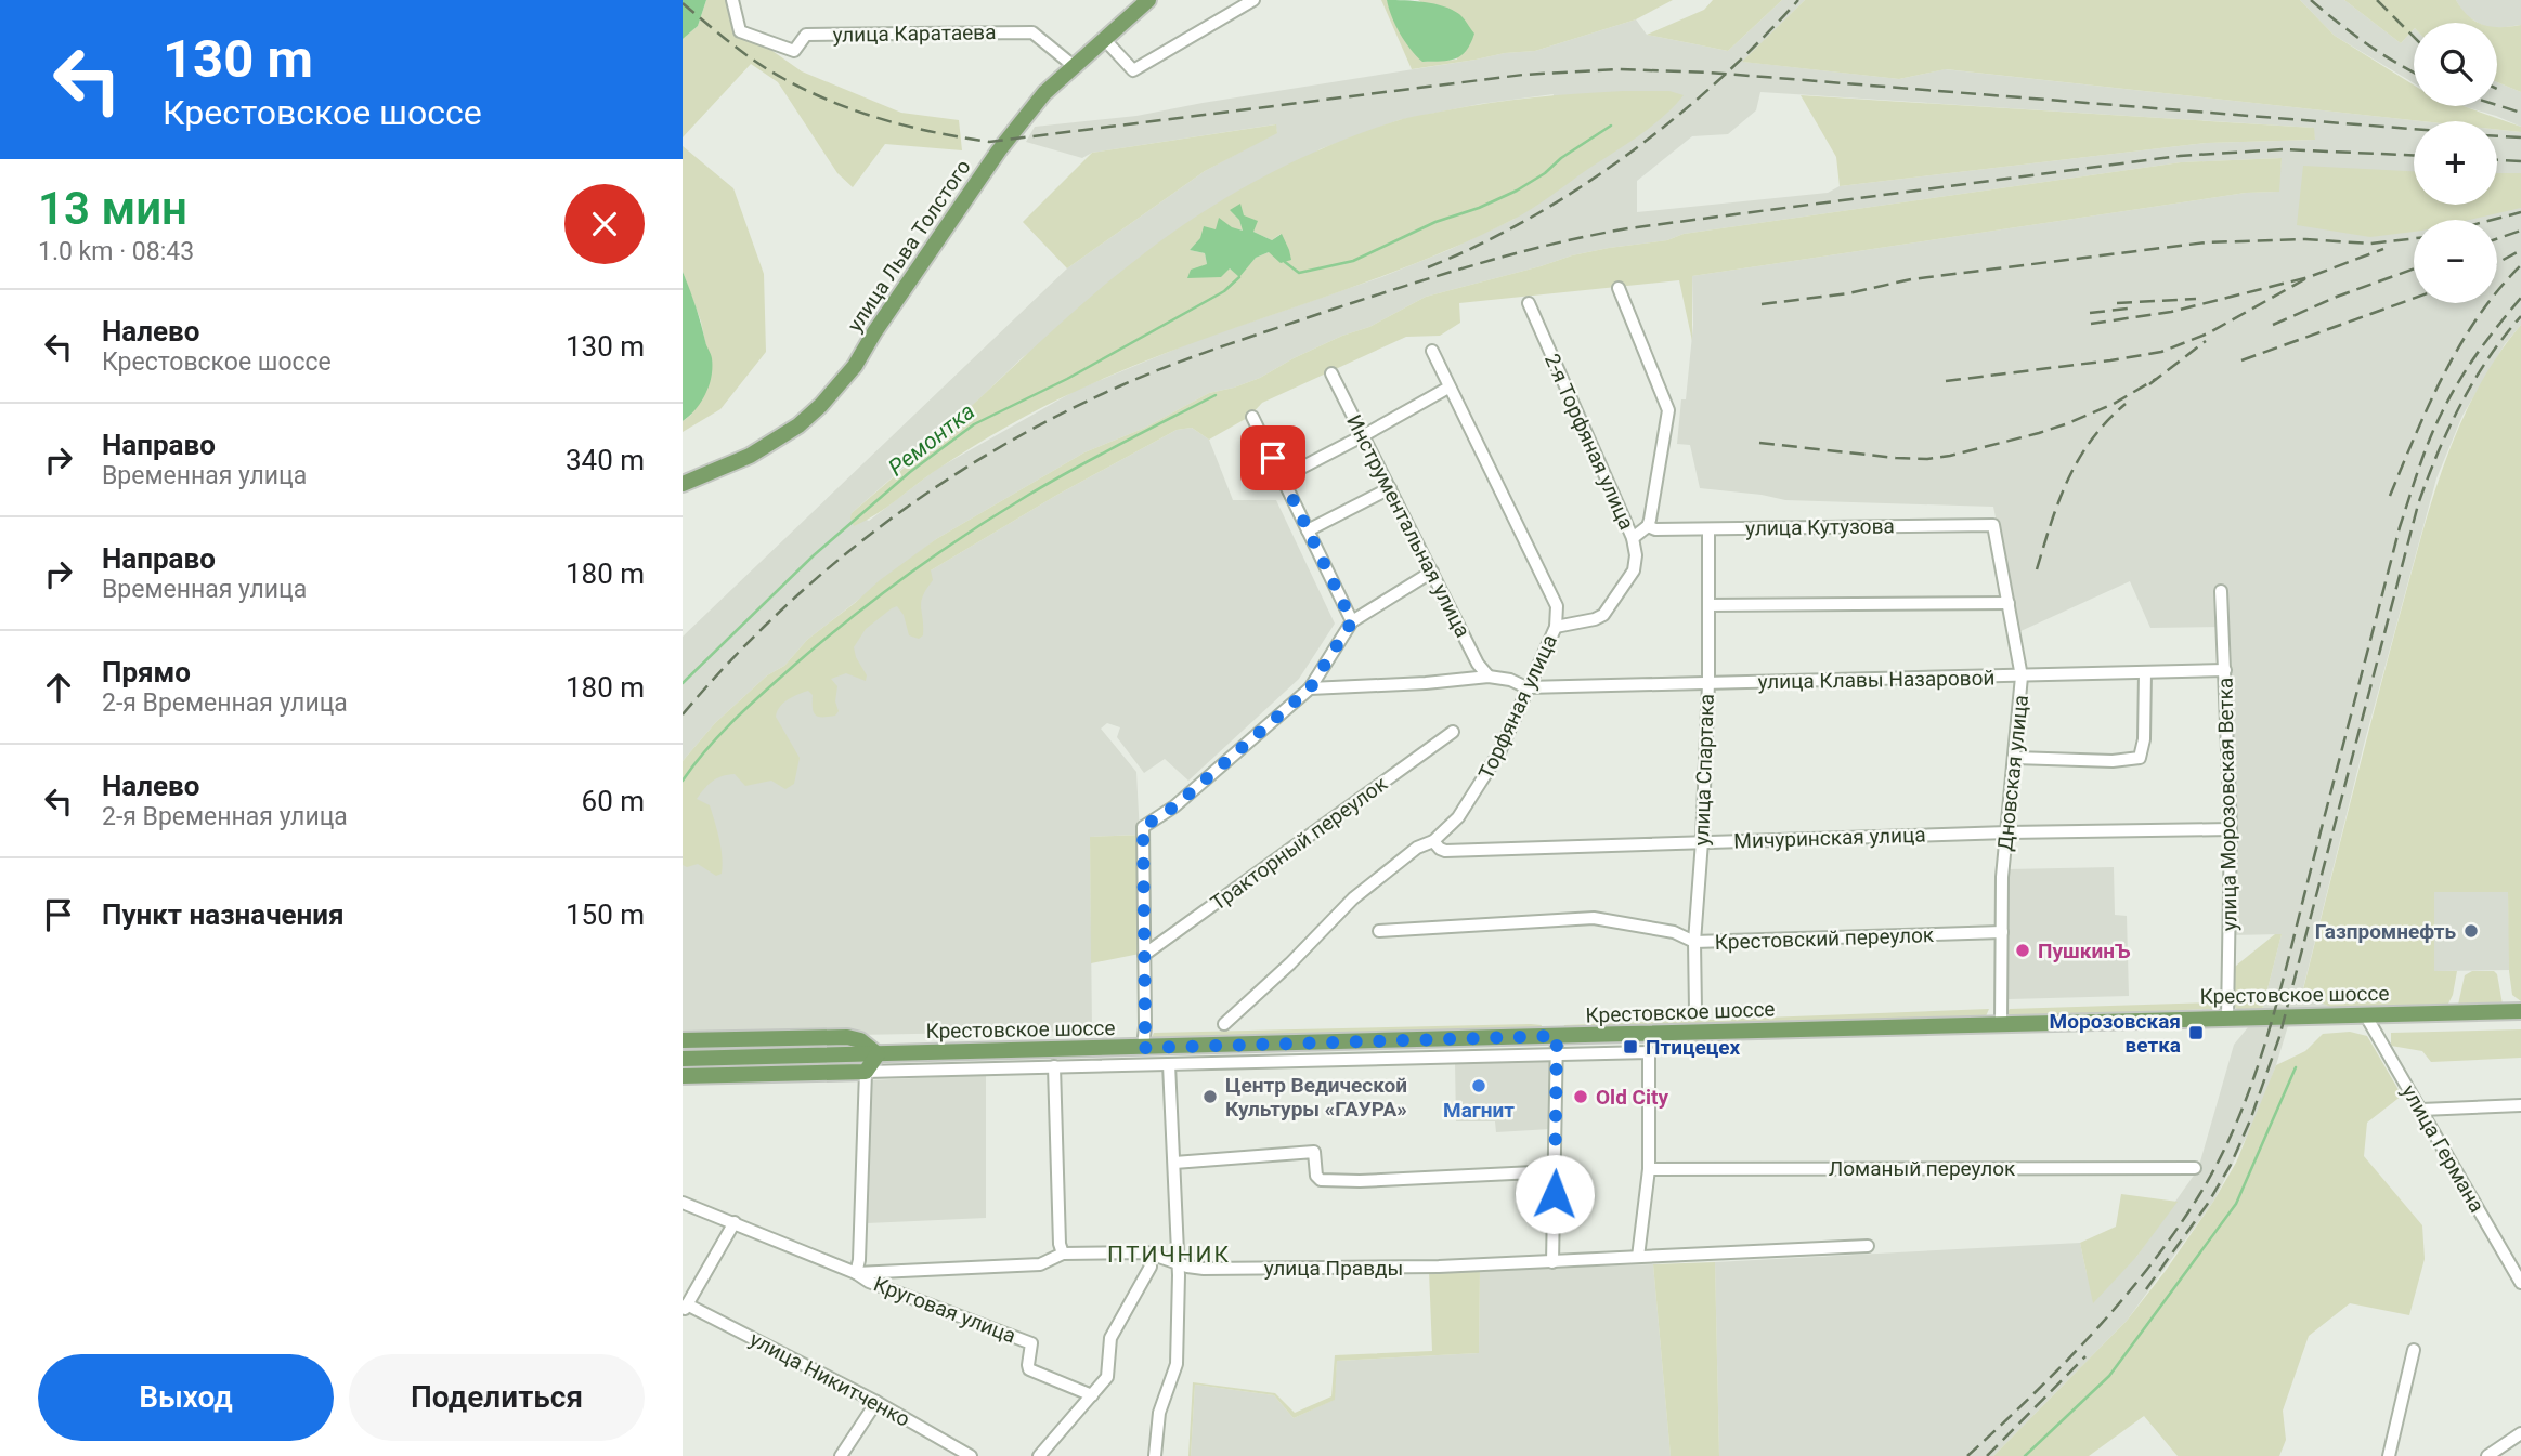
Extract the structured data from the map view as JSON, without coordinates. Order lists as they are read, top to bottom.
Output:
{
  "streets": {
    "main road": ["улица Льва Толстого", "Крестовское шоссе"],
    "street": [
      "улица Каратаева",
      "2-я Торфяная улица",
      "Инструментальная улица",
      "улица Кутузова",
      "улица Клавы Назаровой",
      "Торфяная улица",
      "улица Спартака",
      "Дновская улица",
      "улица Морозовская Ветка",
      "Мичуринская улица",
      "Тракторный переулок",
      "Крестовский переулок",
      "улица Германа",
      "Ломаный переулок",
      "улица Правды",
      "Круговая улица",
      "улица Никитченко"
    ]
  },
  "crossings": [
    ["улица Каратаева", "улица Льва Толстого"],
    ["2-я Торфяная улица", "Торфяная улица"],
    ["Инструментальная улица", "улица Клавы Назаровой"],
    ["улица Кутузова", "улица Спартака"],
    ["улица Кутузова", "Дновская улица"],
    ["улица Клавы Назаровой", "Торфяная улица"],
    ["улица Клавы Назаровой", "улица Спартака"],
    ["улица Клавы Назаровой", "Дновская улица"],
    ["улица Клавы Назаровой", "улица Морозовская Ветка"],
    ["Торфяная улица", "Мичуринская улица"],
    ["улица Спартака", "Мичуринская улица"],
    ["улица Спартака", "Крестовский переулок"],
    ["Дновская улица", "Мичуринская улица"],
    ["Дновская улица", "Крестовский переулок"],
    ["Дновская улица", "Крестовское шоссе"],
    ["улица Морозовская Ветка", "Мичуринская улица"],
    ["улица Морозовская Ветка", "Крестовское шоссе"],
    ["Крестовское шоссе", "улица Германа"],
    ["улица Правды", "Круговая улица"]
  ],
  "districts": ["ПТИЧНИК"],
  "water": ["Ремонтка"],
  "places": {
    "other": [
      "Газпромнефть",
      "ПушкинЪ",
      "Магнит",
      "Центр Ведической Культуры «ГАУРА»",
      "Old City"
    ],
    "transit": ["Морозовская ветка", "Птицецех"]
  },
  "page": {
    "turn": ["130 m", "Крестовское шоссе"],
    "map_buttons": ["+", "−"],
    "heading": ["13 мин", "1.0 km · 08:43"],
    "list": [
      {
        "name": "Налево",
        "note": "Крестовское шоссе",
        "value": "130 m"
      },
      {
        "name": "Направо",
        "note": "Временная улица",
        "value": "340 m"
      },
      {
        "name": "Направо",
        "note": "Временная улица",
        "value": "180 m"
      },
      {
        "name": "Прямо",
        "note": "2-я Временная улица",
        "value": "180 m"
      },
      {
        "name": "Налево",
        "note": "2-я Временная улица",
        "value": "60 m"
      },
      {
        "name": "Пункт назначения",
        "value": "150 m"
      }
    ],
    "buttons": ["Выход", "Поделиться"]
  }
}
